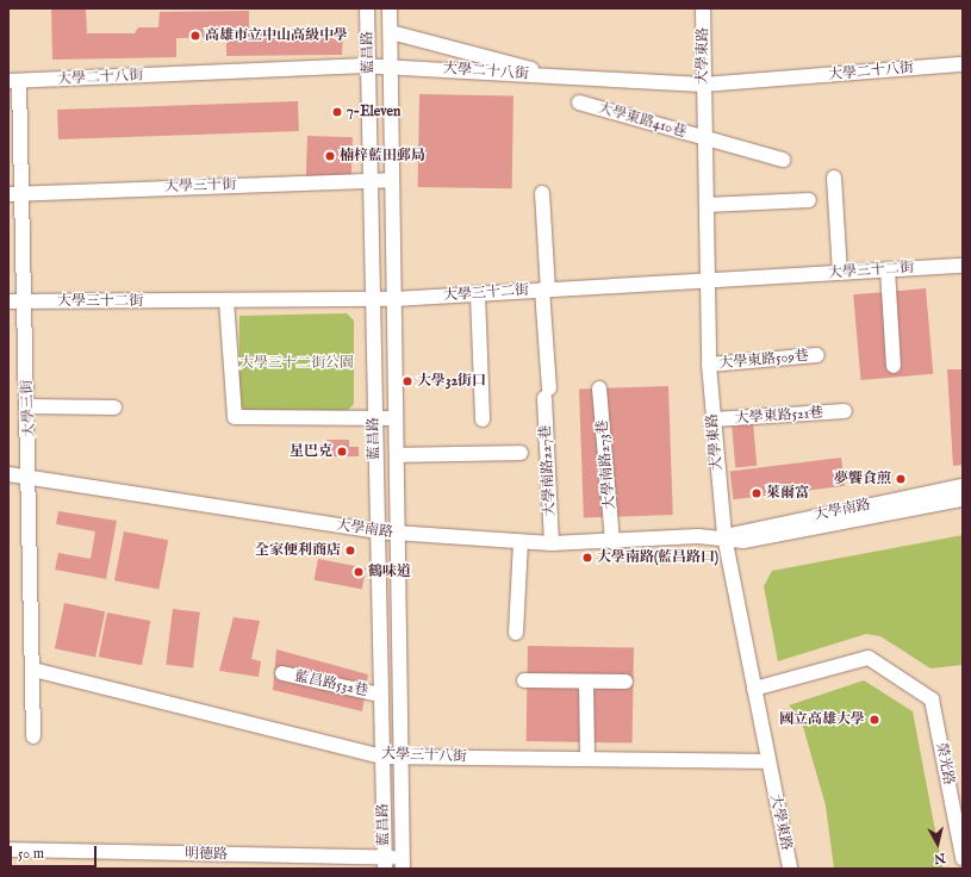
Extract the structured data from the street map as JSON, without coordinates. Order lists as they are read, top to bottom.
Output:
{
  "streets": {
    "street": [
      "藍昌路",
      "大學東路",
      "大學二十八街",
      "大學東路410巷",
      "大學三十街",
      "大學三十二街",
      "大學東路509巷",
      "大學三街",
      "大學東路521巷",
      "大學南路273巷",
      "大學南路227巷",
      "大學南路",
      "藍昌路532巷",
      "大學三十八街",
      "榮光路",
      "明德路"
    ]
  },
  "crossings": [
    ["藍昌路", "大學二十八街"],
    ["藍昌路", "大學三十街"],
    ["藍昌路", "大學三十二街"],
    ["藍昌路", "大學南路"],
    ["藍昌路", "藍昌路532巷"],
    ["藍昌路", "大學三十八街"],
    ["藍昌路", "明德路"],
    ["大學東路", "大學二十八街"],
    ["大學東路", "大學東路410巷"],
    ["大學東路", "大學三十二街"],
    ["大學東路", "大學東路509巷"],
    ["大學東路", "大學東路521巷"],
    ["大學東路", "大學南路"],
    ["大學東路", "大學三十八街"],
    ["大學東路", "榮光路"],
    ["大學二十八街", "大學三街"],
    ["大學三十街", "大學三街"],
    ["大學三十二街", "大學三街"],
    ["大學三十二街", "大學南路227巷"],
    ["大學三街", "大學南路"],
    ["大學三街", "大學三十八街"],
    ["大學南路273巷", "大學南路"],
    ["大學南路227巷", "大學南路"]
  ],
  "parks": ["大學三十二街公園"],
  "places": [
    "高雄市立中山高級中學",
    "7-Eleven",
    "楠梓藍田郵局",
    "大學32街口",
    "星巴克",
    "夢饗食煎",
    "萊爾富",
    "全家便利商店",
    "大學南路(藍昌路口)",
    "鶴味道",
    "國立高雄大學"
  ],
  "scale_bar": "50 m",
  "north": "bottom"
}
